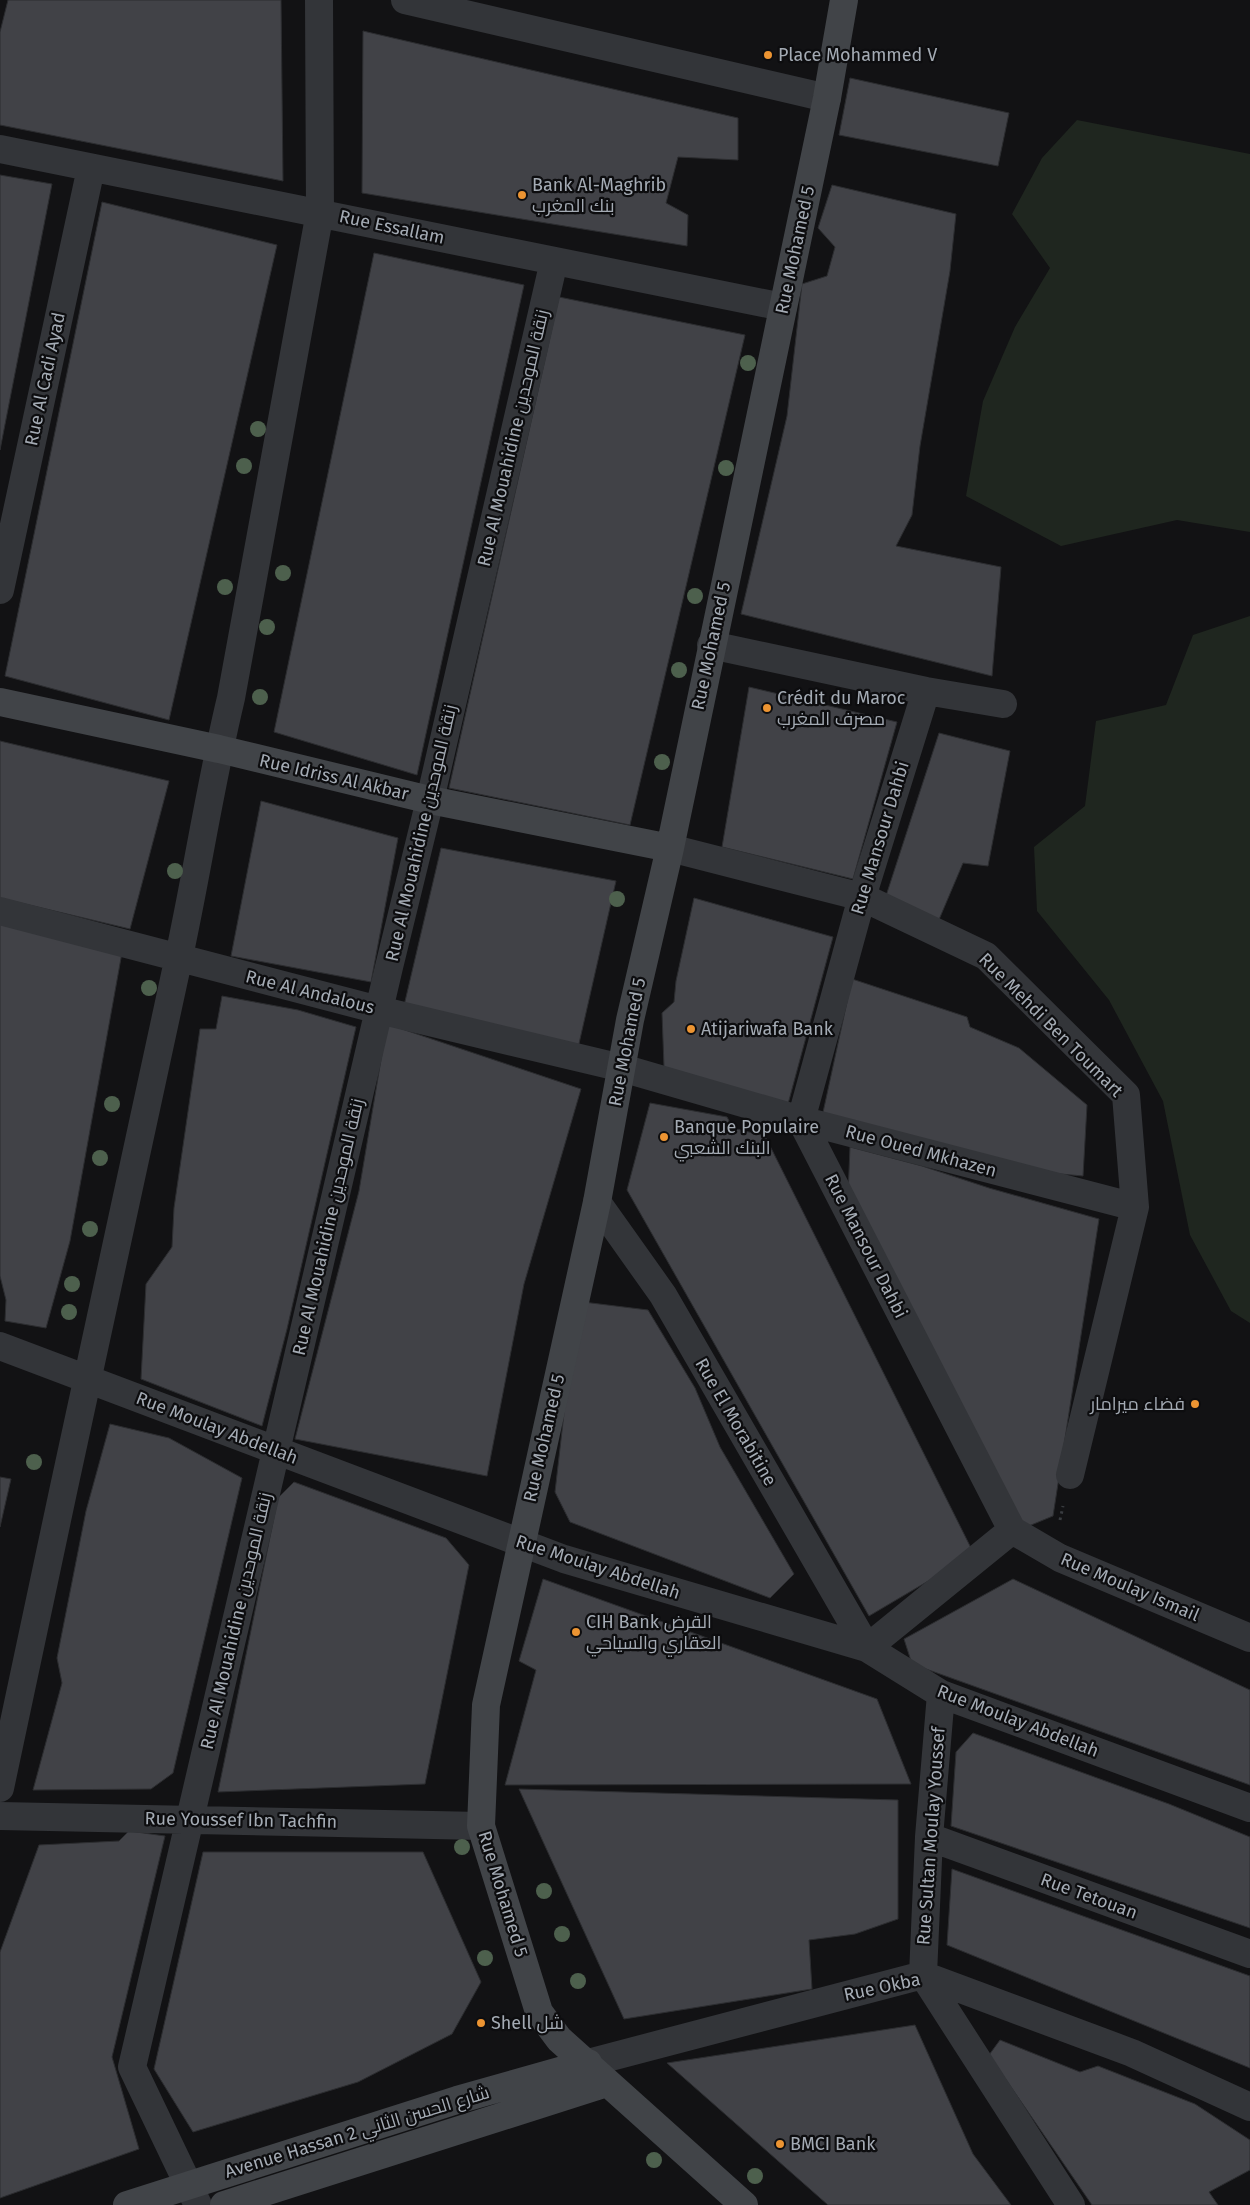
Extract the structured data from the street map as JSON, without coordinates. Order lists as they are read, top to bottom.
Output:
{
  "streets": {
    "street": [
      "Rue Essallam",
      "Rue Mohamed 5",
      "Rue Al Cadi Ayad",
      "Rue Al Mouahidine زنقة الموحدين",
      "Rue Idriss Al Akbar",
      "Rue Mansour Dahbi",
      "Rue Al Andalous",
      "Rue Mehdi Ben Toumart",
      "Rue Oued Mkhazen",
      "Rue El Morabitine",
      "Rue Moulay Abdellah",
      "Rue Moulay Ismail",
      "Rue Youssef Ibn Tachfin",
      "Rue Sultan Moulay Youssef",
      "Rue Tetouan",
      "Rue Okba",
      "Avenue Hassan 2 شارع الحسن الثاني"
    ]
  },
  "crossings": [
    ["Rue Essallam", "Rue Mohamed 5"],
    ["Rue Essallam", "Rue Al Cadi Ayad"],
    ["Rue Essallam", "Rue Al Mouahidine زنقة الموحدين"],
    ["Rue Mohamed 5", "Rue Idriss Al Akbar"],
    ["Rue Mohamed 5", "Rue Al Andalous"],
    ["Rue Mohamed 5", "Rue Mehdi Ben Toumart"],
    ["Rue Mohamed 5", "Rue Oued Mkhazen"],
    ["Rue Mohamed 5", "Rue El Morabitine"],
    ["Rue Mohamed 5", "Rue Moulay Abdellah"],
    ["Rue Mohamed 5", "Rue Youssef Ibn Tachfin"],
    ["Rue Mohamed 5", "Rue Okba"],
    ["Rue Mohamed 5", "Avenue Hassan 2 شارع الحسن الثاني"],
    ["Rue Al Mouahidine زنقة الموحدين", "Rue Idriss Al Akbar"],
    ["Rue Al Mouahidine زنقة الموحدين", "Rue Al Andalous"],
    ["Rue Al Mouahidine زنقة الموحدين", "Rue Moulay Abdellah"],
    ["Rue Al Mouahidine زنقة الموحدين", "Rue Youssef Ibn Tachfin"],
    ["Rue Al Mouahidine زنقة الموحدين", "Avenue Hassan 2 شارع الحسن الثاني"],
    ["Rue Idriss Al Akbar", "Rue Mehdi Ben Toumart"],
    ["Rue Mansour Dahbi", "Rue Mehdi Ben Toumart"],
    ["Rue Mansour Dahbi", "Rue Oued Mkhazen"],
    ["Rue Mansour Dahbi", "Rue Moulay Ismail"],
    ["Rue Al Andalous", "Rue Oued Mkhazen"],
    ["Rue Mehdi Ben Toumart", "Rue Oued Mkhazen"],
    ["Rue El Morabitine", "Rue Moulay Abdellah"],
    ["Rue Moulay Abdellah", "Rue Sultan Moulay Youssef"],
    ["Rue Sultan Moulay Youssef", "Rue Tetouan"],
    ["Rue Sultan Moulay Youssef", "Rue Okba"],
    ["Rue Okba", "Avenue Hassan 2 شارع الحسن الثاني"]
  ],
  "places": [
    "Place Mohammed V",
    "Bank Al-Maghrib بنك المغرب",
    "Crédit du Maroc مصرف المغرب",
    "Atijariwafa Bank",
    "Banque Populaire البنك الشعبي",
    "فضاء ميرامار",
    "CIH Bank القرض العقاري والسياحي",
    "Shell شل",
    "BMCI Bank"
  ]
}
